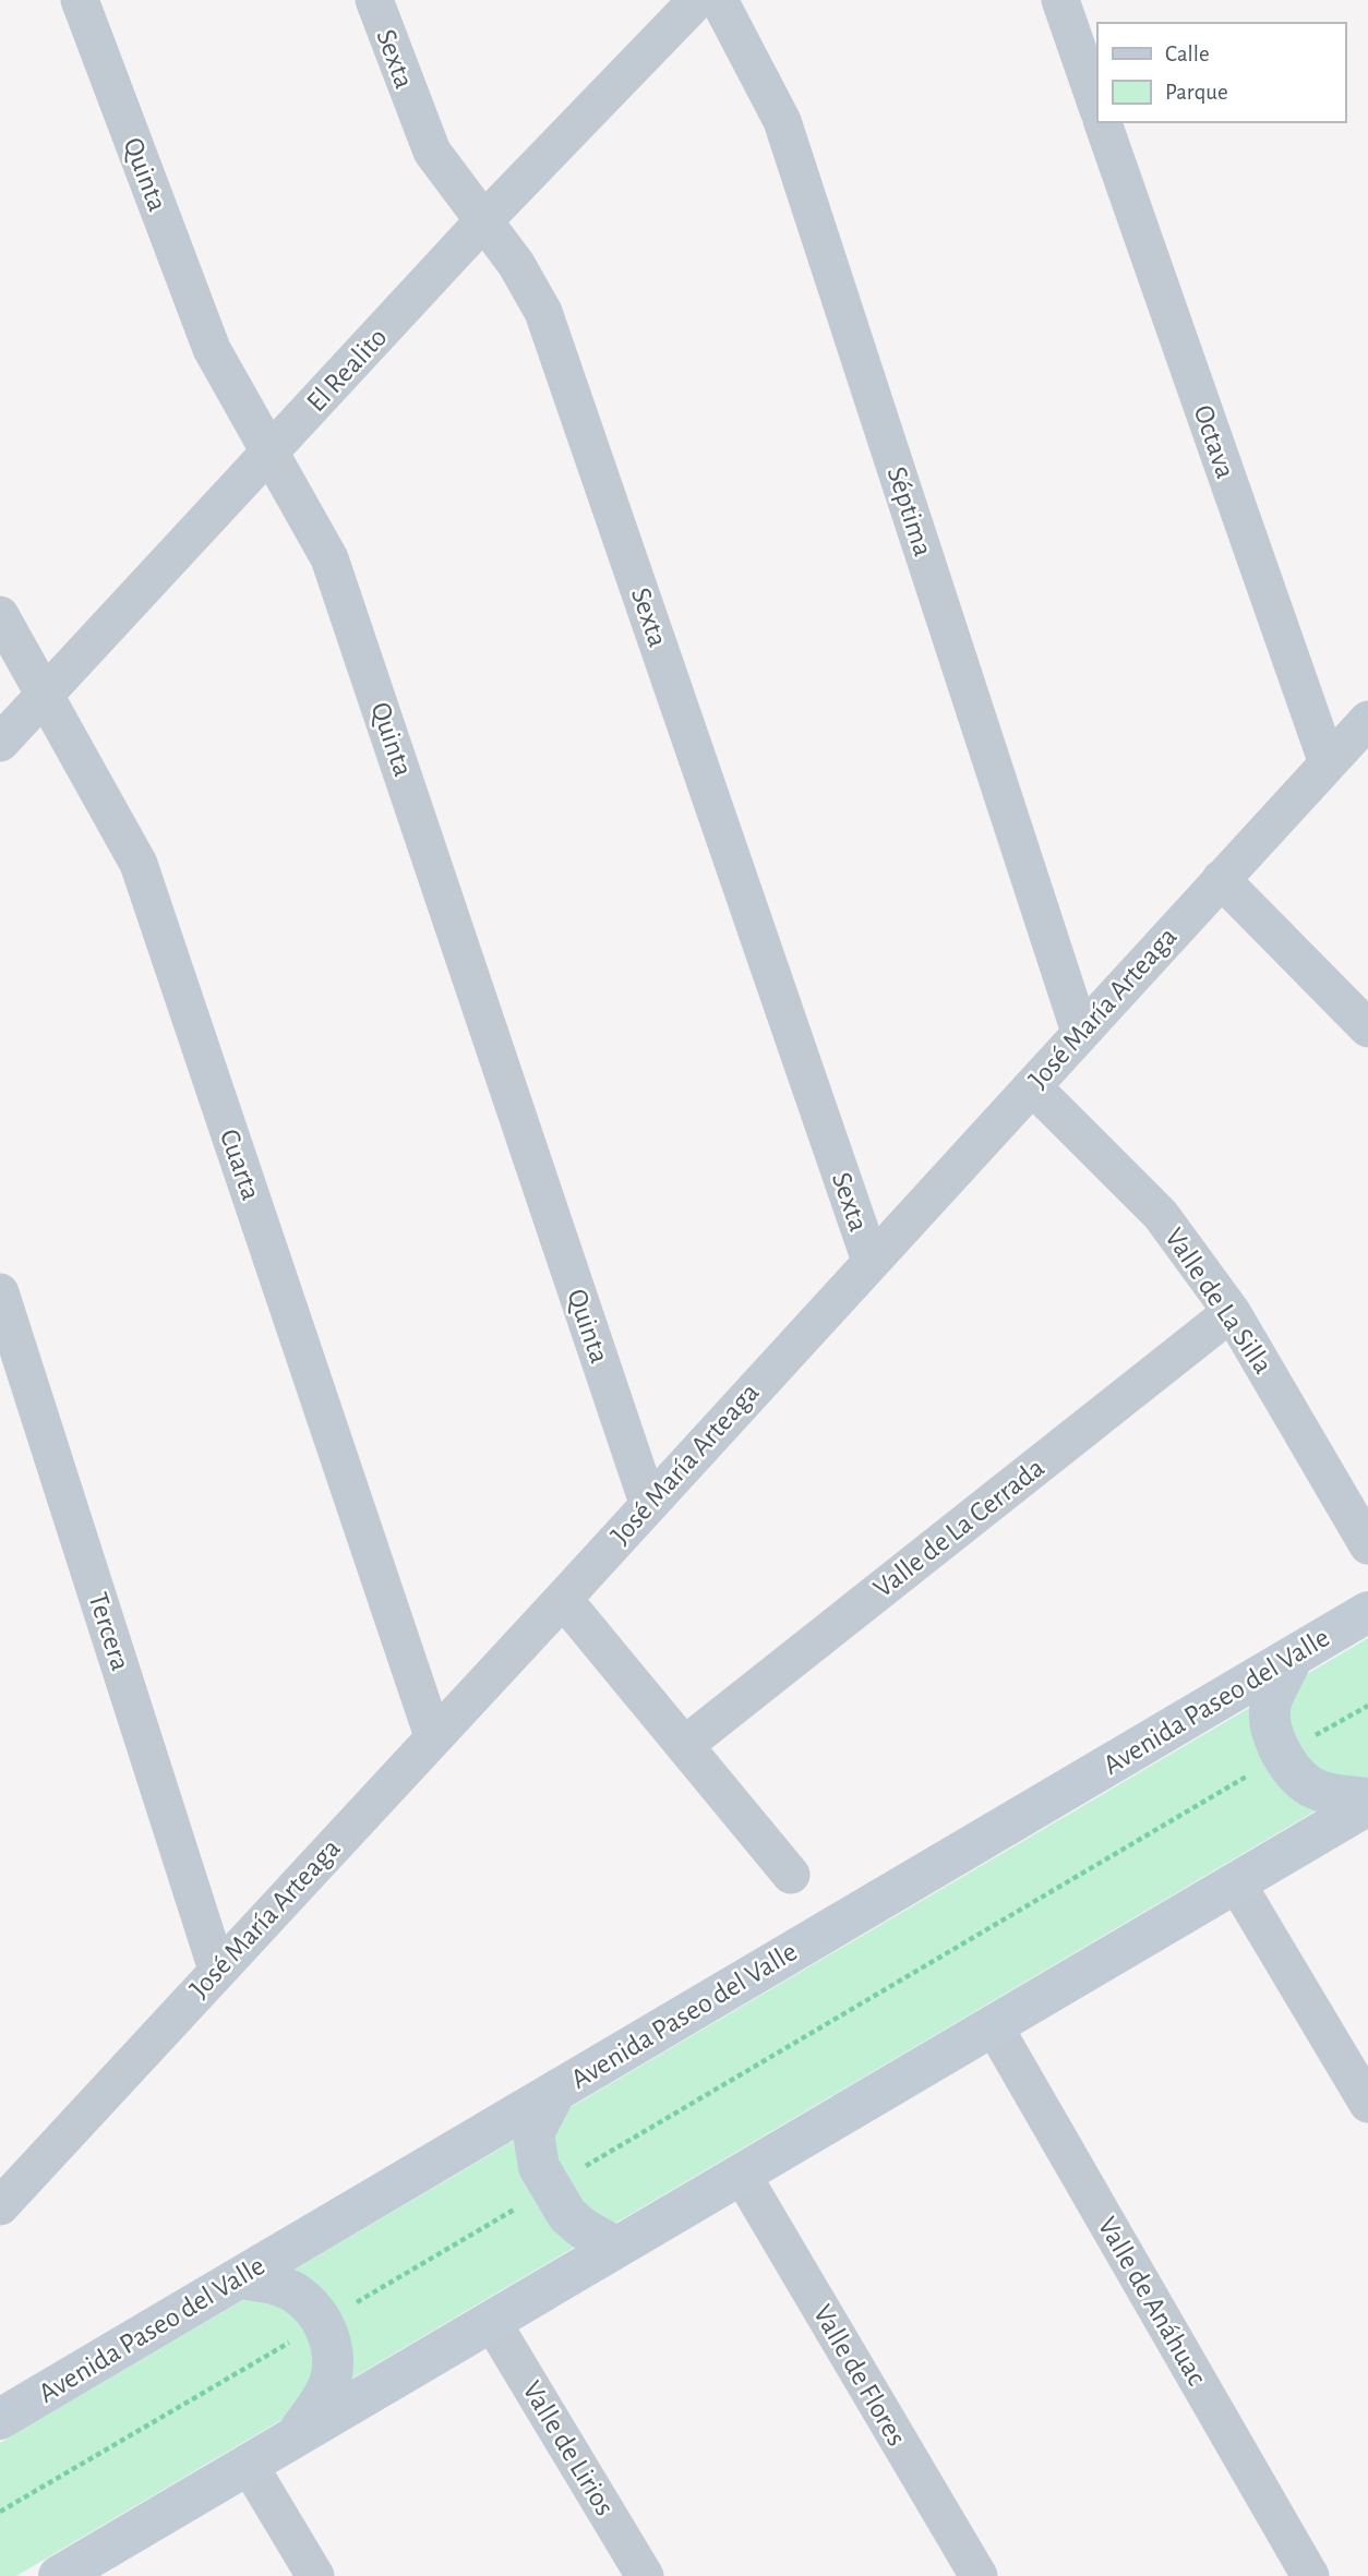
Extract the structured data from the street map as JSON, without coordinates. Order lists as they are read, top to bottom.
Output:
{
  "streets": {
    "street": [
      "Sexta",
      "Quinta",
      "El Realito",
      "Octava",
      "Séptima",
      "José María Arteaga",
      "Cuarta",
      "Valle de La Silla",
      "Valle de La Cerrada",
      "Tercera",
      "Avenida Paseo del Valle",
      "Valle de Anáhuac",
      "Valle de Flores",
      "Valle de Lirios"
    ]
  },
  "crossings": [
    ["Sexta", "El Realito"],
    ["Sexta", "José María Arteaga"],
    ["Quinta", "El Realito"],
    ["Quinta", "José María Arteaga"],
    ["El Realito", "Cuarta"],
    ["Octava", "José María Arteaga"],
    ["Séptima", "José María Arteaga"],
    ["José María Arteaga", "Cuarta"],
    ["José María Arteaga", "Valle de La Silla"],
    ["José María Arteaga", "Tercera"],
    ["Valle de La Silla", "Valle de La Cerrada"]
  ],
  "legend": ["Calle", "Parque"]
}
